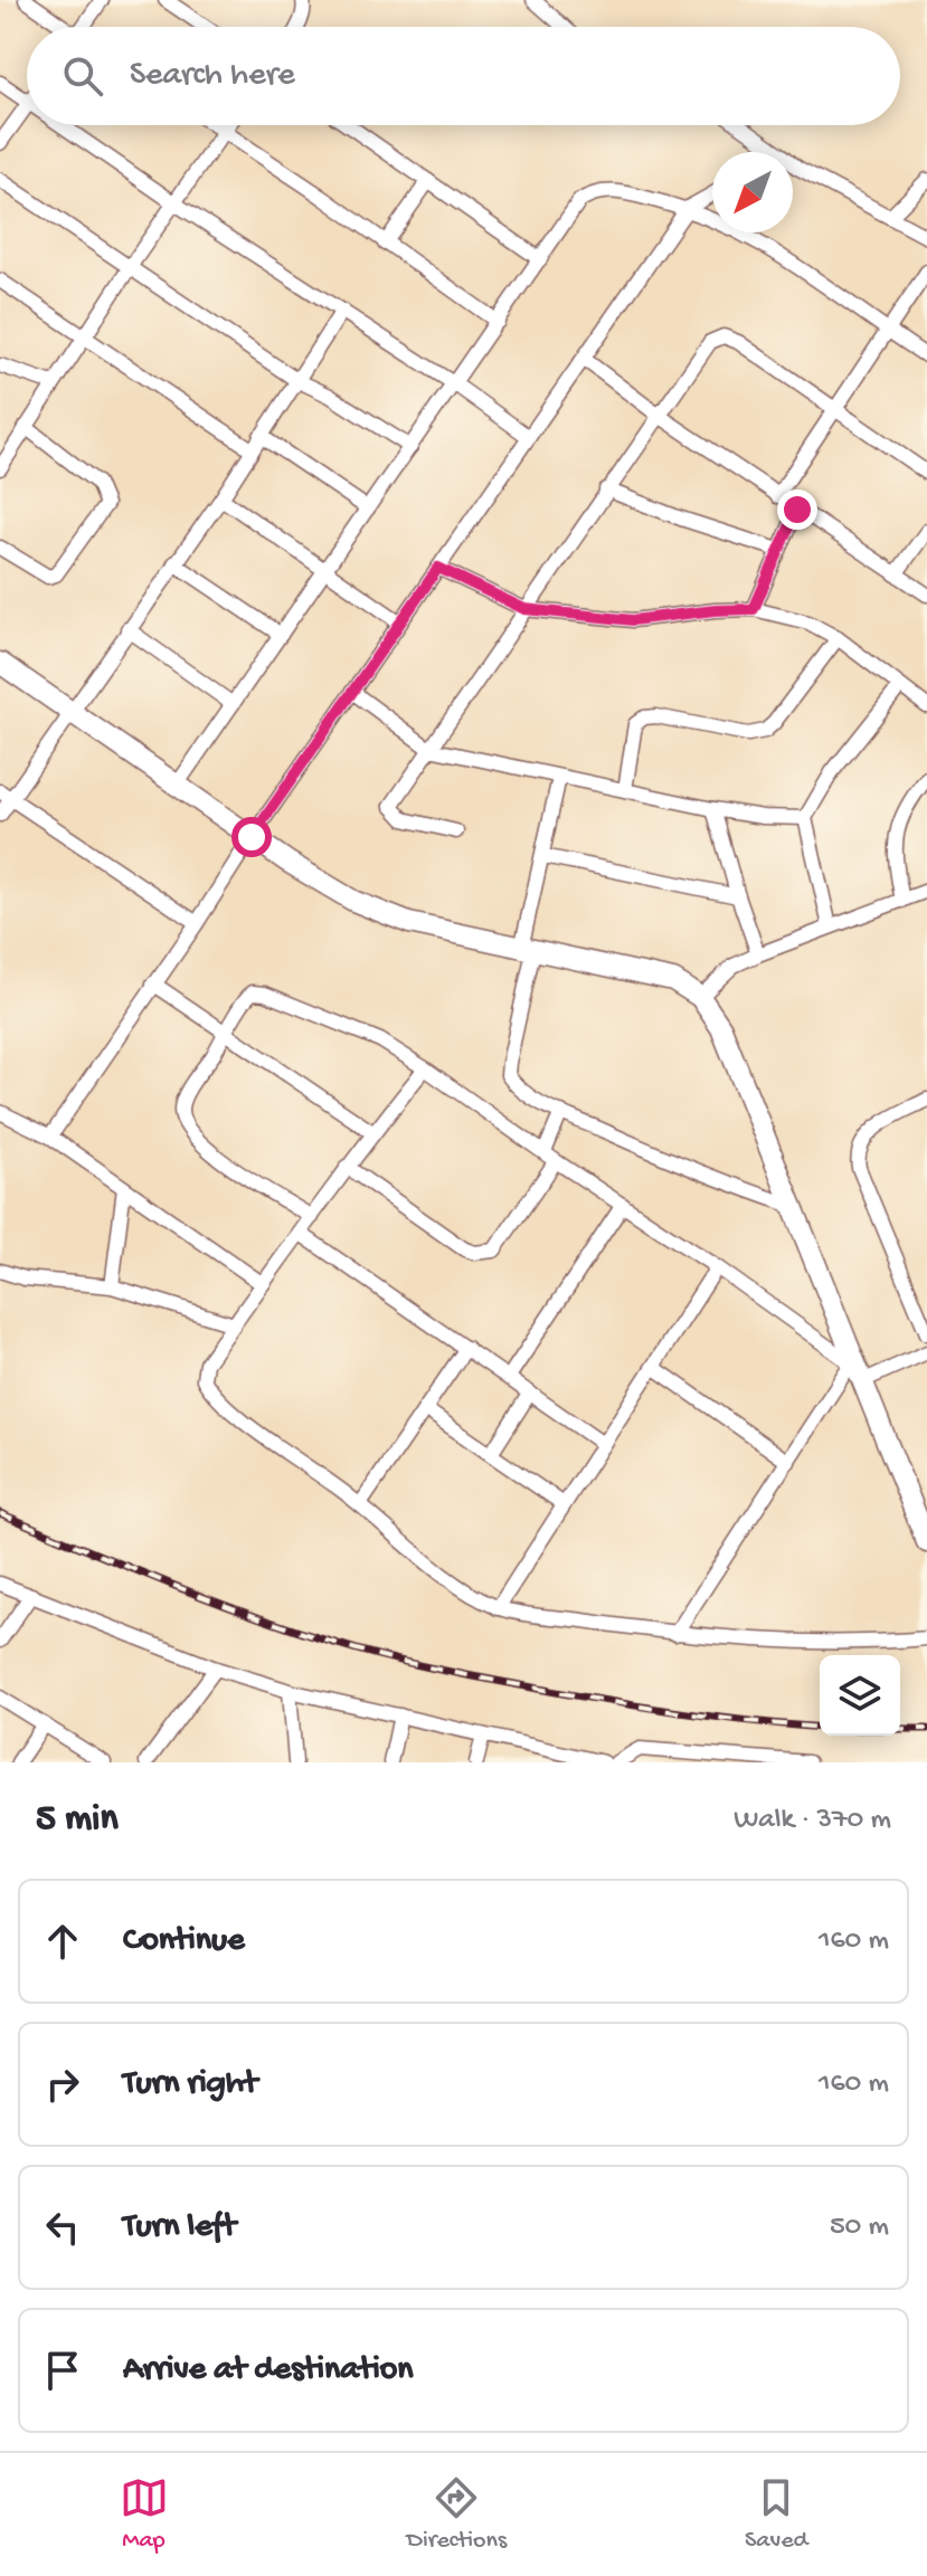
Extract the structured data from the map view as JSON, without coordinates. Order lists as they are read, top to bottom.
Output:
{
  "north": "bottom left",
  "page": {
    "search": "Search here",
    "heading": ["5 min", "Walk · 370 m"],
    "list": [
      ["Continue", "160 m"],
      ["Turn right", "160 m"],
      ["Turn left", "50 m"],
      "Arrive at destination"
    ],
    "nav": ["Map", "Directions", "Saved"]
  }
}
